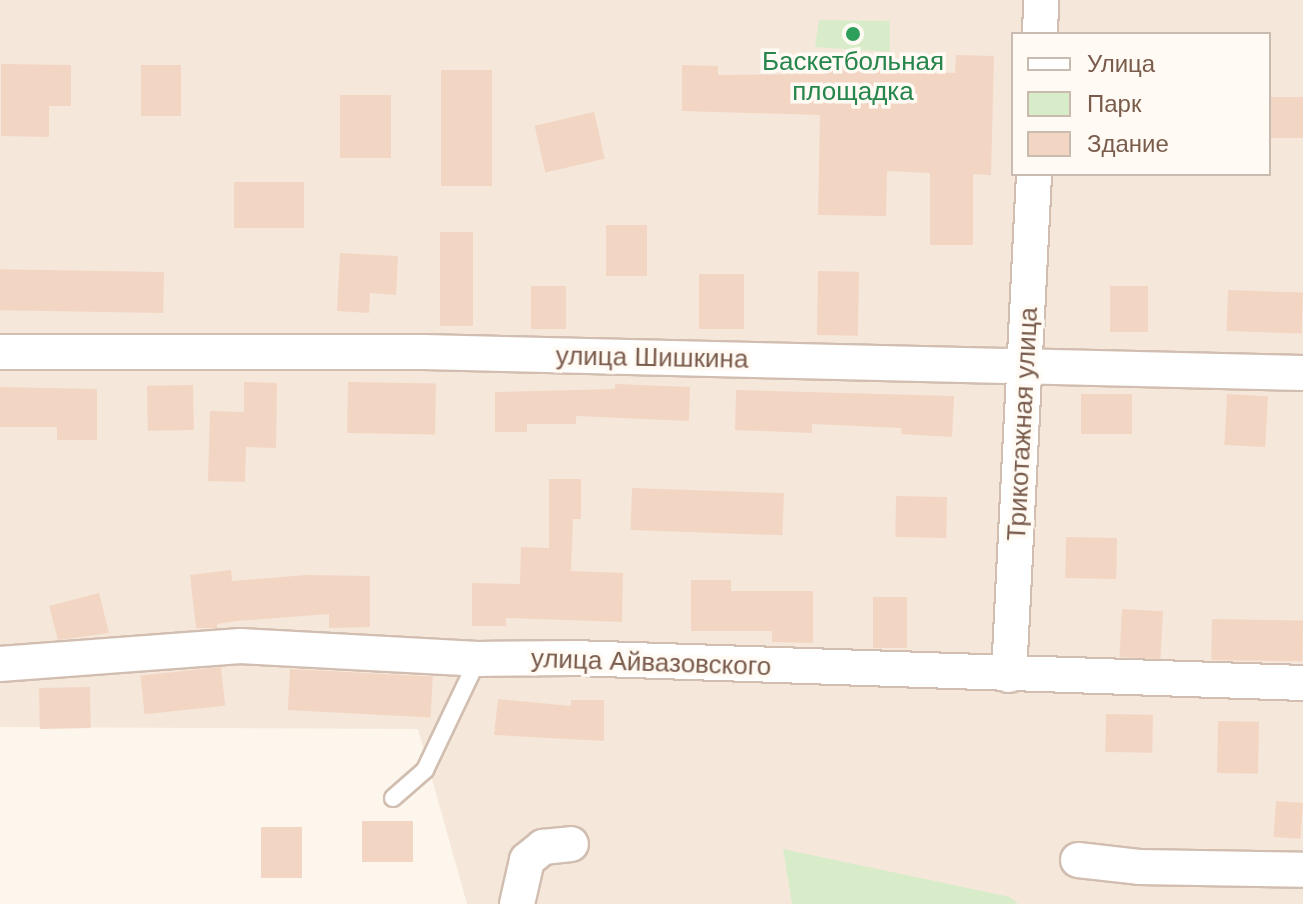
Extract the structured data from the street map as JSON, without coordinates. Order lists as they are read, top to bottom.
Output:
{
  "streets": {
    "street": ["улица Шишкина", "Трикотажная улица", "улица Айвазовского"]
  },
  "crossings": [
    ["улица Шишкина", "Трикотажная улица"],
    ["Трикотажная улица", "улица Айвазовского"]
  ],
  "places": ["Баскетбольная площадка"],
  "legend": ["Улица", "Парк", "Здание"]
}
